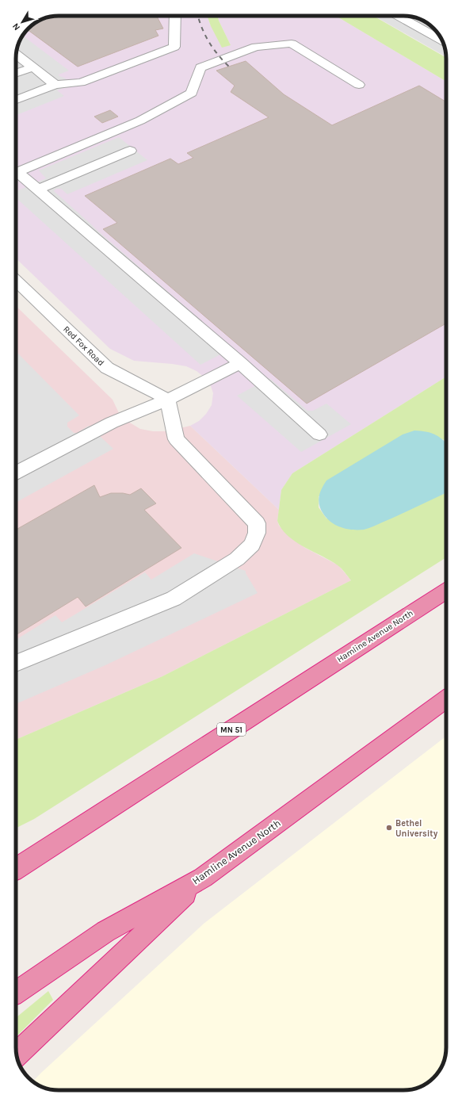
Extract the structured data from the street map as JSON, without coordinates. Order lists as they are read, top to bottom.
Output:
{
  "streets": {
    "highway": ["Hamline Avenue North", "MN 51"],
    "street": ["Red Fox Road"]
  },
  "places": ["Bethel University"],
  "north": "bottom left"
}
